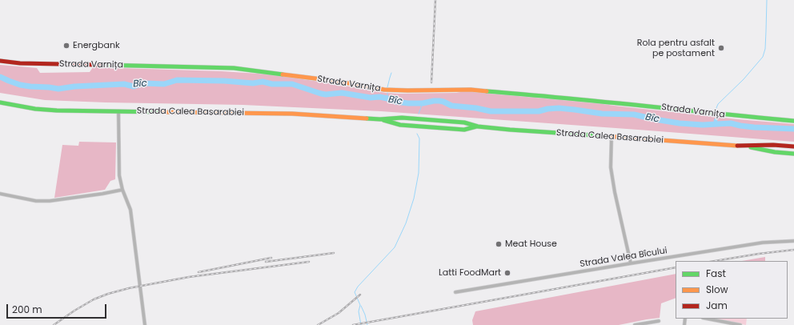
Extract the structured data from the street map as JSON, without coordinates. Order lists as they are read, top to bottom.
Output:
{
  "streets": {
    "main road": ["Strada Varnița", "Strada Calea Basarabiei"],
    "street": ["Strada Valea Bîcului"]
  },
  "water": ["Bîc"],
  "places": [
    "Energbank",
    "Rola pentru asfalt pe postament",
    "Meat House",
    "Latti FoodMart"
  ],
  "legend": ["Fast", "Slow", "Jam"],
  "scale_bar": "200 m"
}
